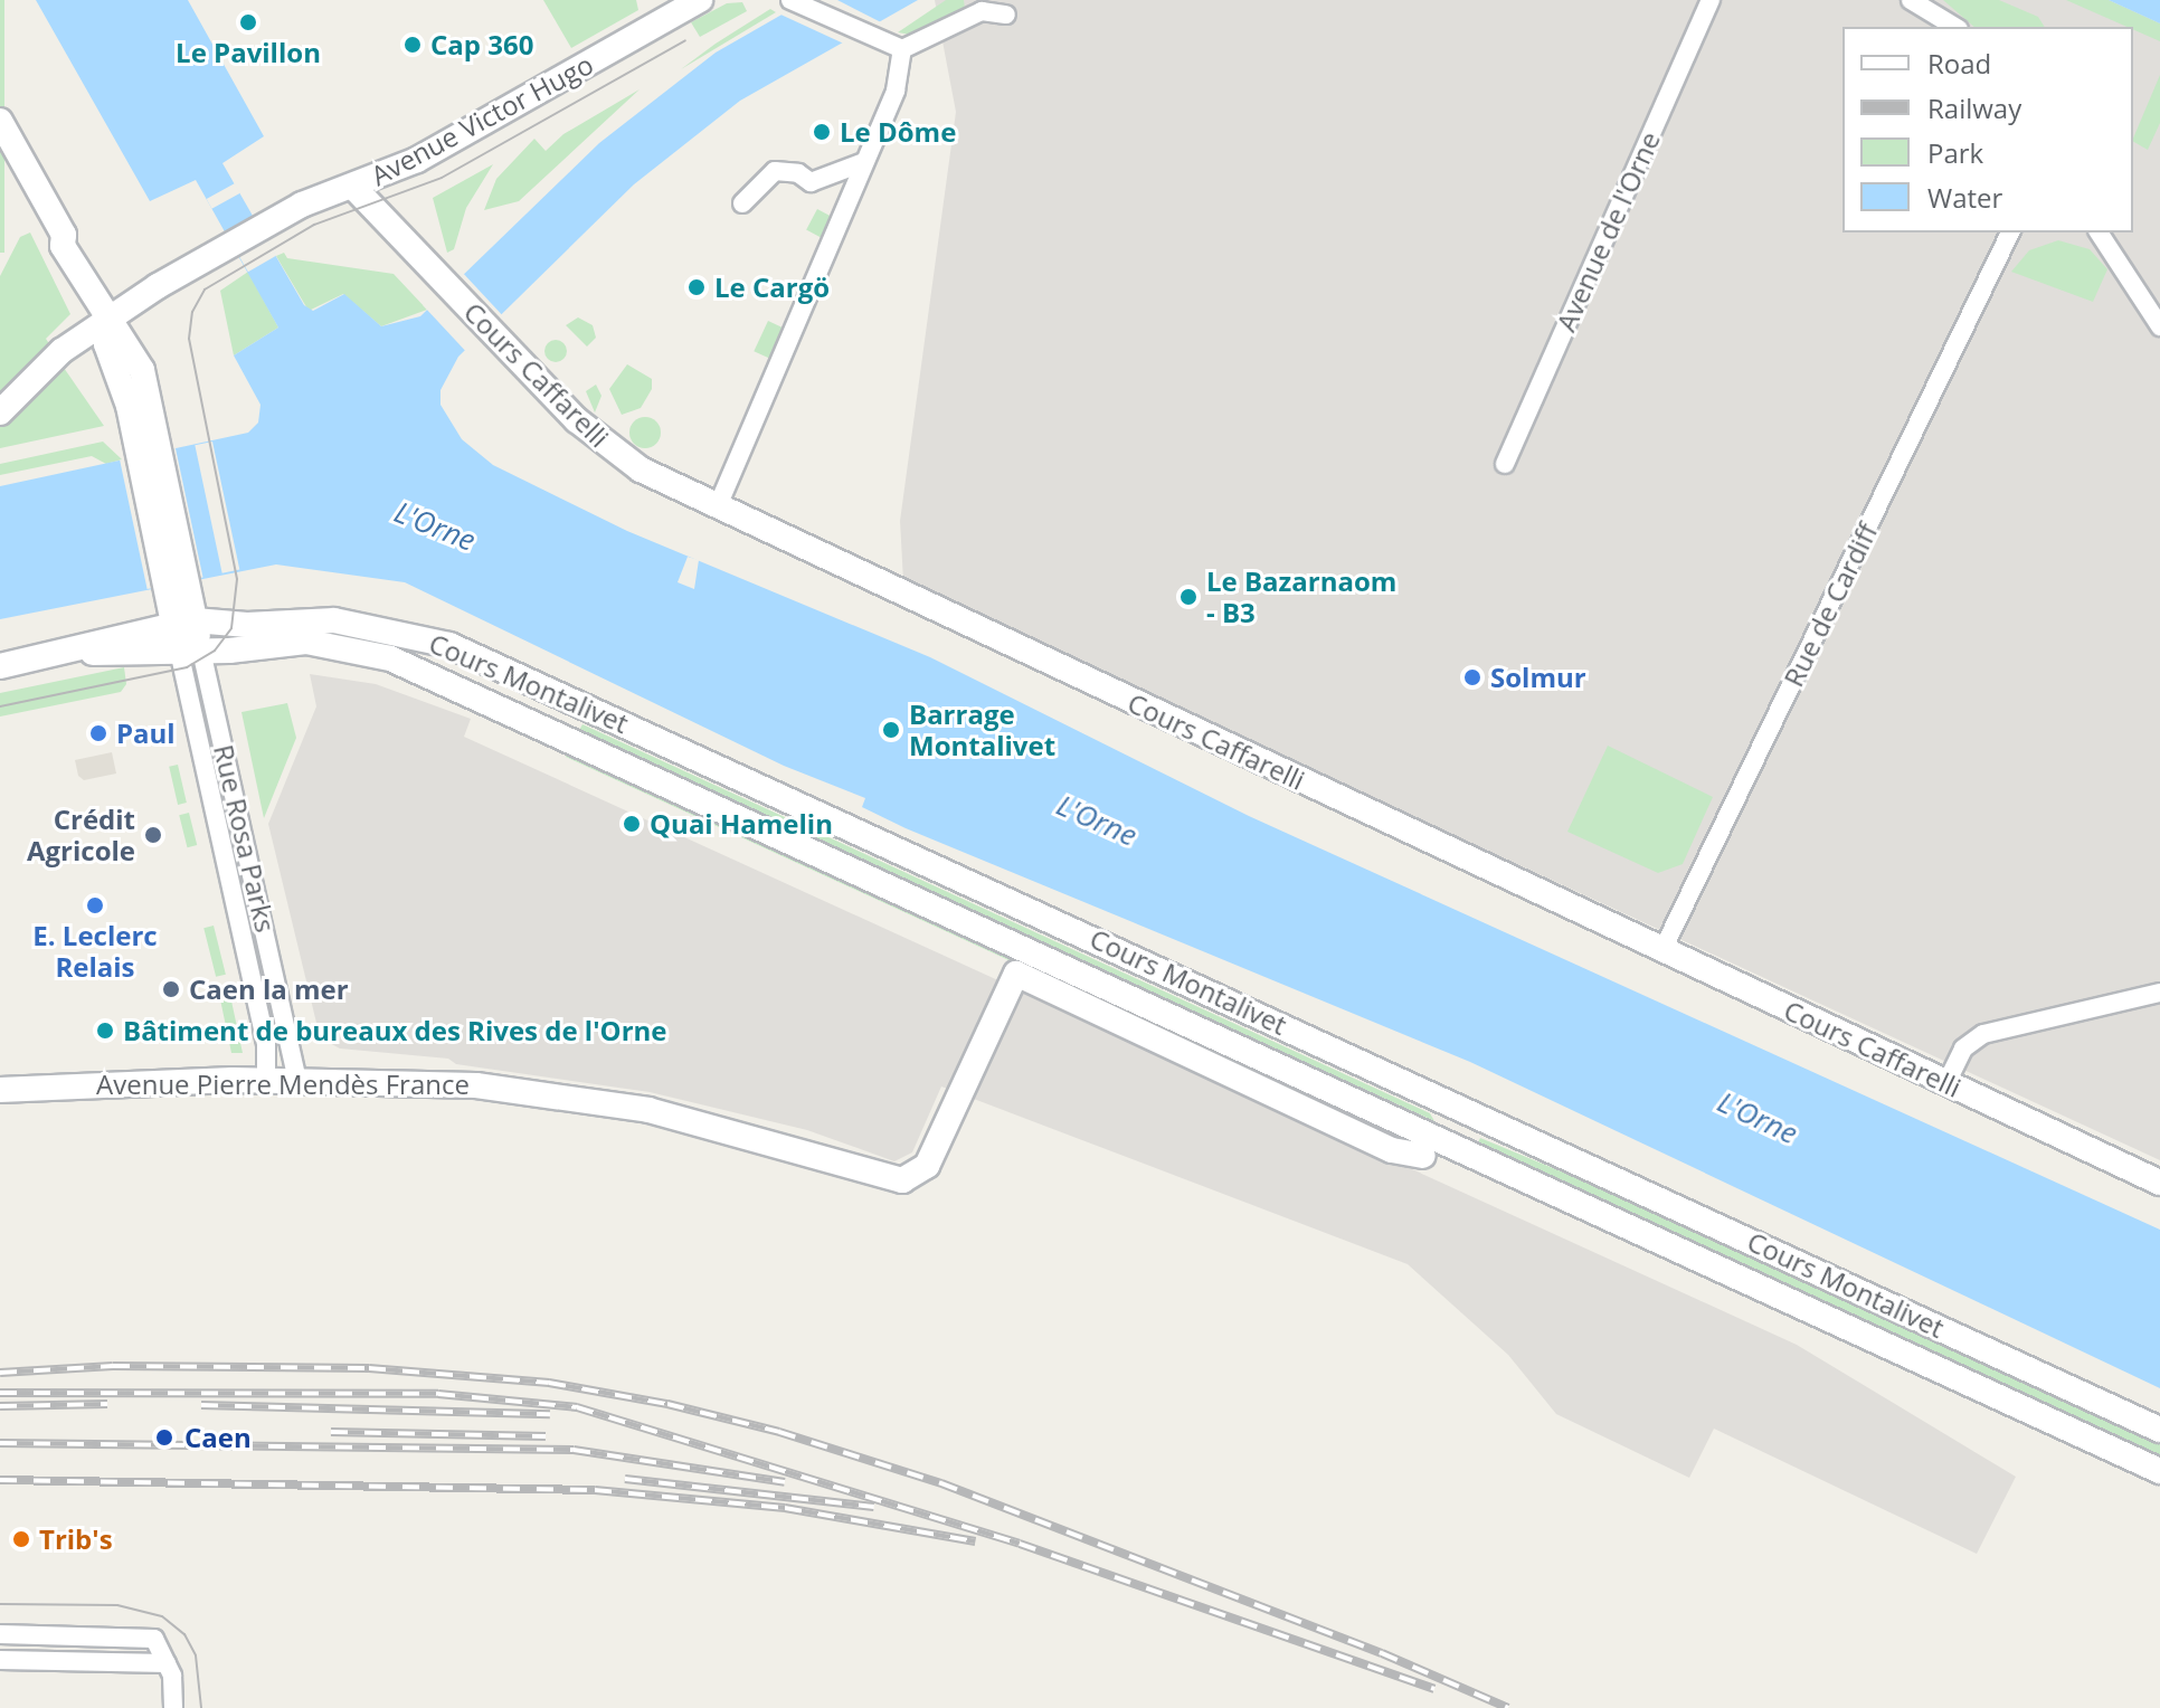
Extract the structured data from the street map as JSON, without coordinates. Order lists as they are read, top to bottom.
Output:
{
  "streets": {
    "main road": [
      "Avenue Victor Hugo",
      "Cours Caffarelli",
      "Cours Montalivet",
      "Avenue Pierre Mendès France"
    ],
    "street": ["Avenue de l'Orne", "Rue de Cardiff", "Rue Rosa Parks"]
  },
  "crossings": [
    ["Avenue Victor Hugo", "Cours Caffarelli"],
    ["Cours Caffarelli", "Rue de Cardiff"],
    ["Cours Montalivet", "Rue Rosa Parks"],
    ["Rue Rosa Parks", "Avenue Pierre Mendès France"]
  ],
  "water": ["L'Orne"],
  "places": [
    "Le Pavillon",
    "Cap 360",
    "Le Dôme",
    "Le Cargö",
    "Le Bazarnaom - B3",
    "Solmur",
    "Barrage Montalivet",
    "Paul",
    "Quai Hamelin",
    "Crédit Agricole",
    "E. Leclerc Relais",
    "Caen la mer",
    "Bâtiment de bureaux des Rives de l'Orne",
    "Caen",
    "Trib's"
  ],
  "legend": [
    "Road",
    "Railway",
    "Park",
    "Water"
  ]
}
